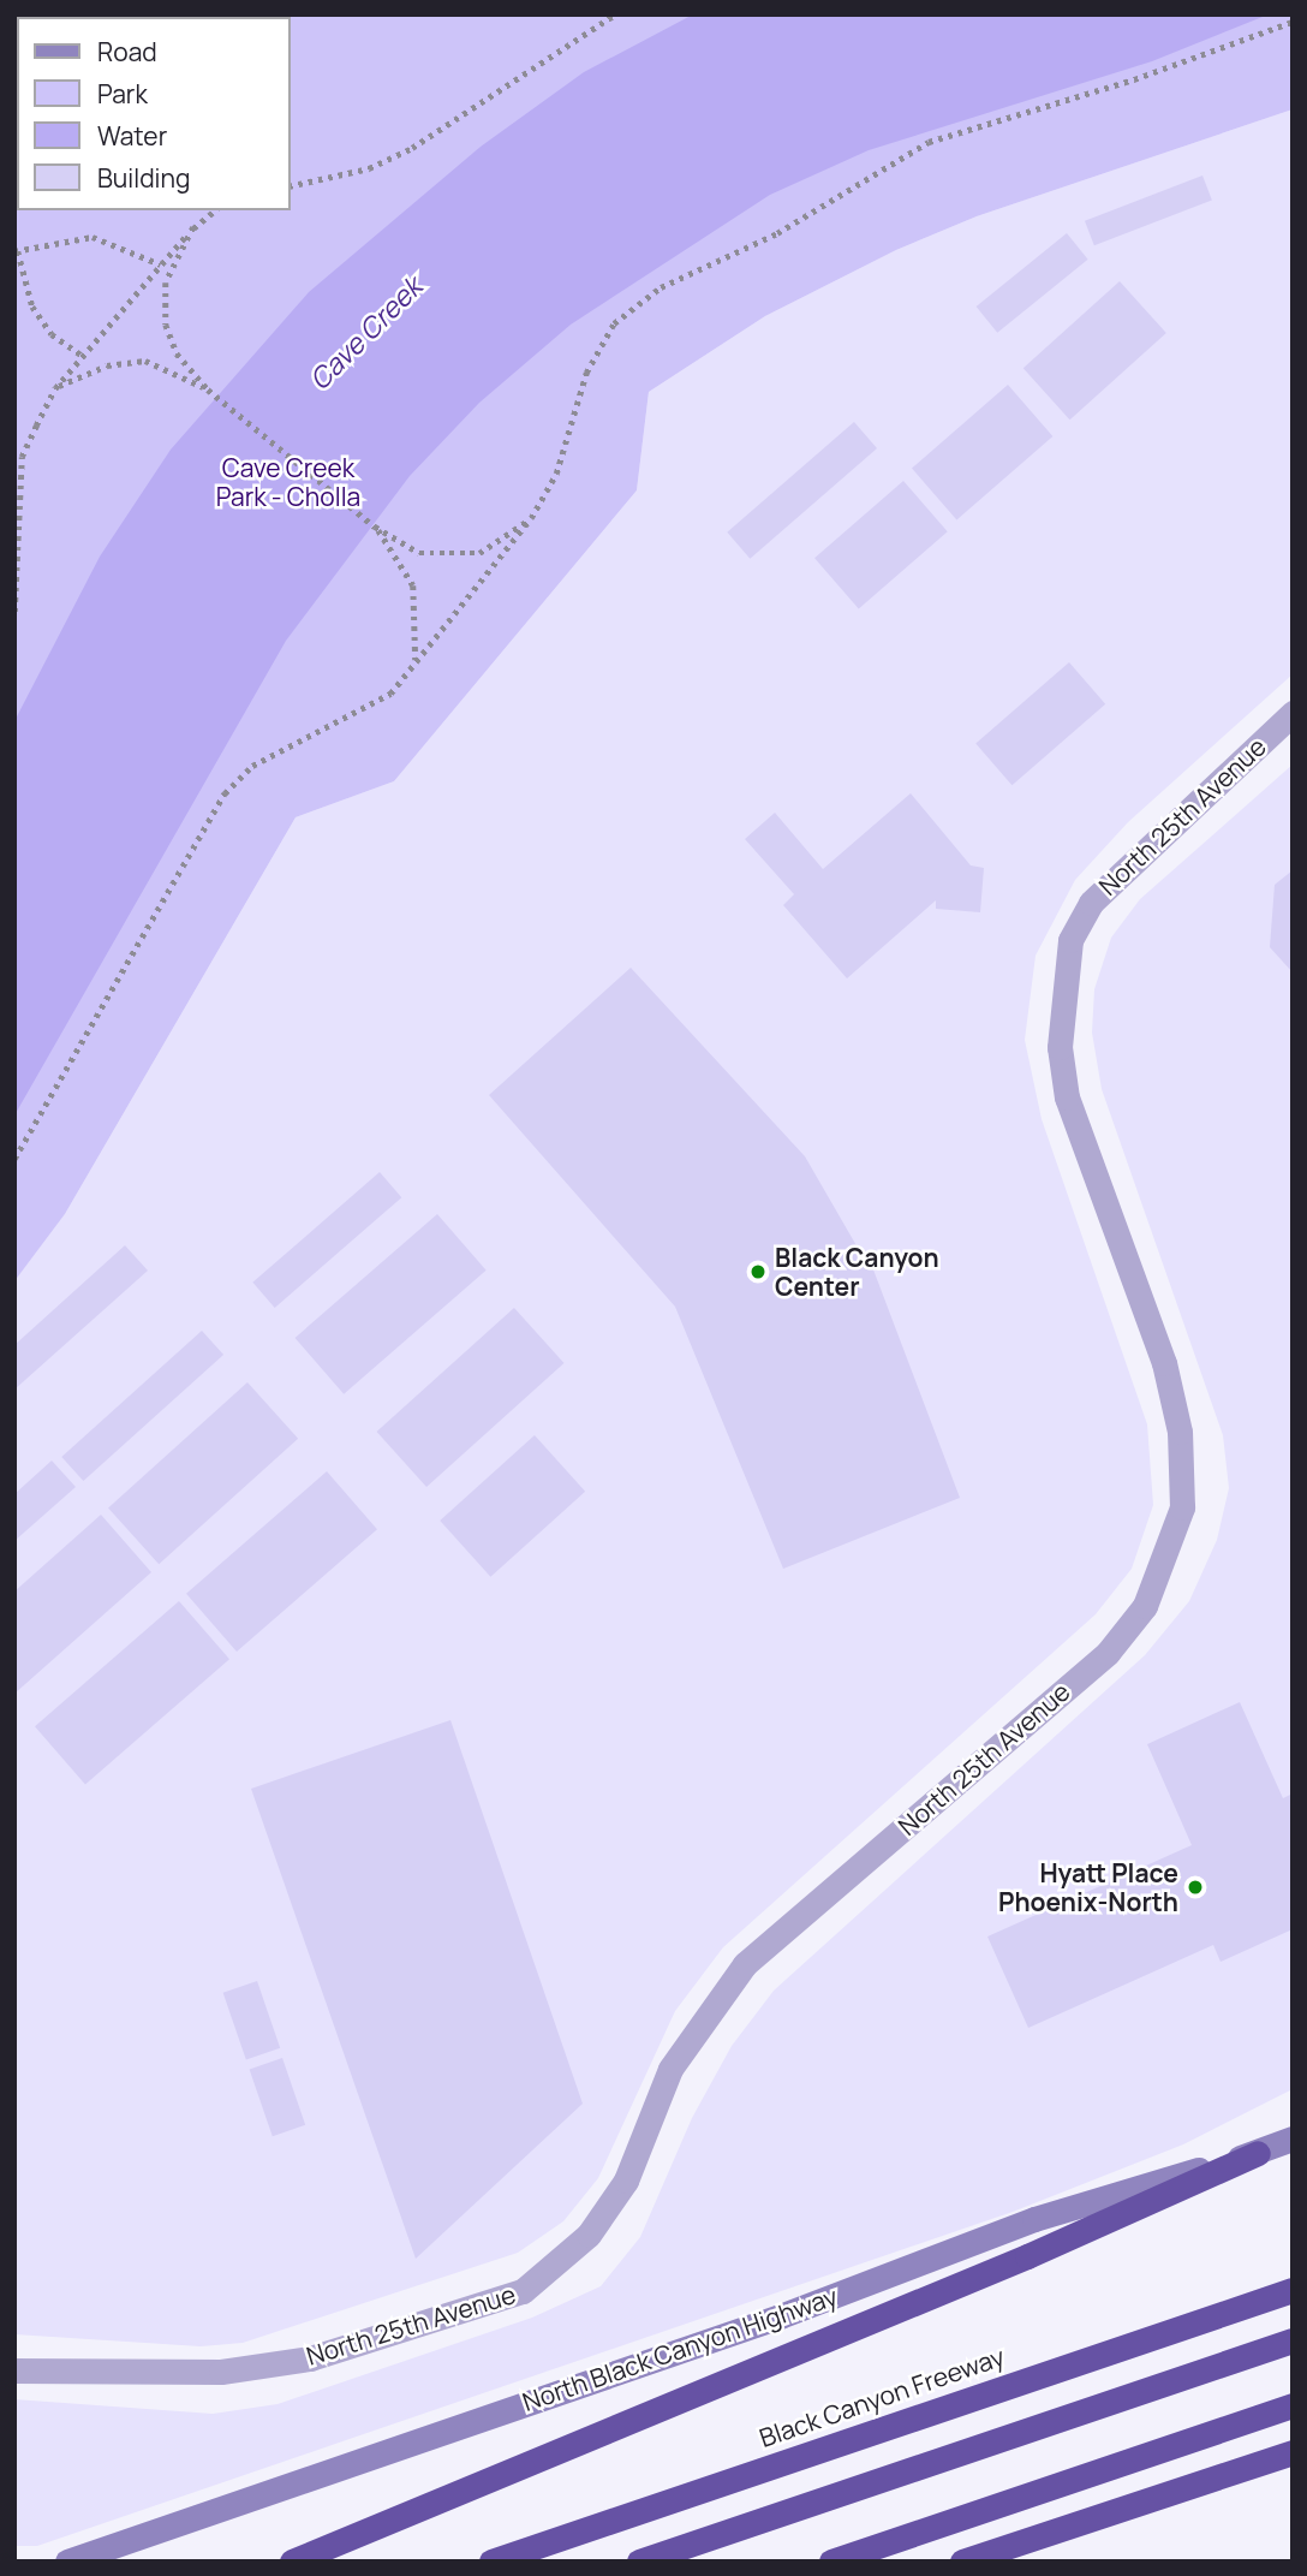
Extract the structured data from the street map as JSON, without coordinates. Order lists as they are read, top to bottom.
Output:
{
  "streets": {
    "highway": ["Black Canyon Freeway"],
    "main road": ["North Black Canyon Highway"],
    "street": ["North 25th Avenue"]
  },
  "water": ["Cave Creek"],
  "parks": ["Cave Creek Park - Cholla"],
  "places": ["Black Canyon Center", "Hyatt Place Phoenix-North"],
  "legend": [
    "Road",
    "Park",
    "Water",
    "Building"
  ]
}
